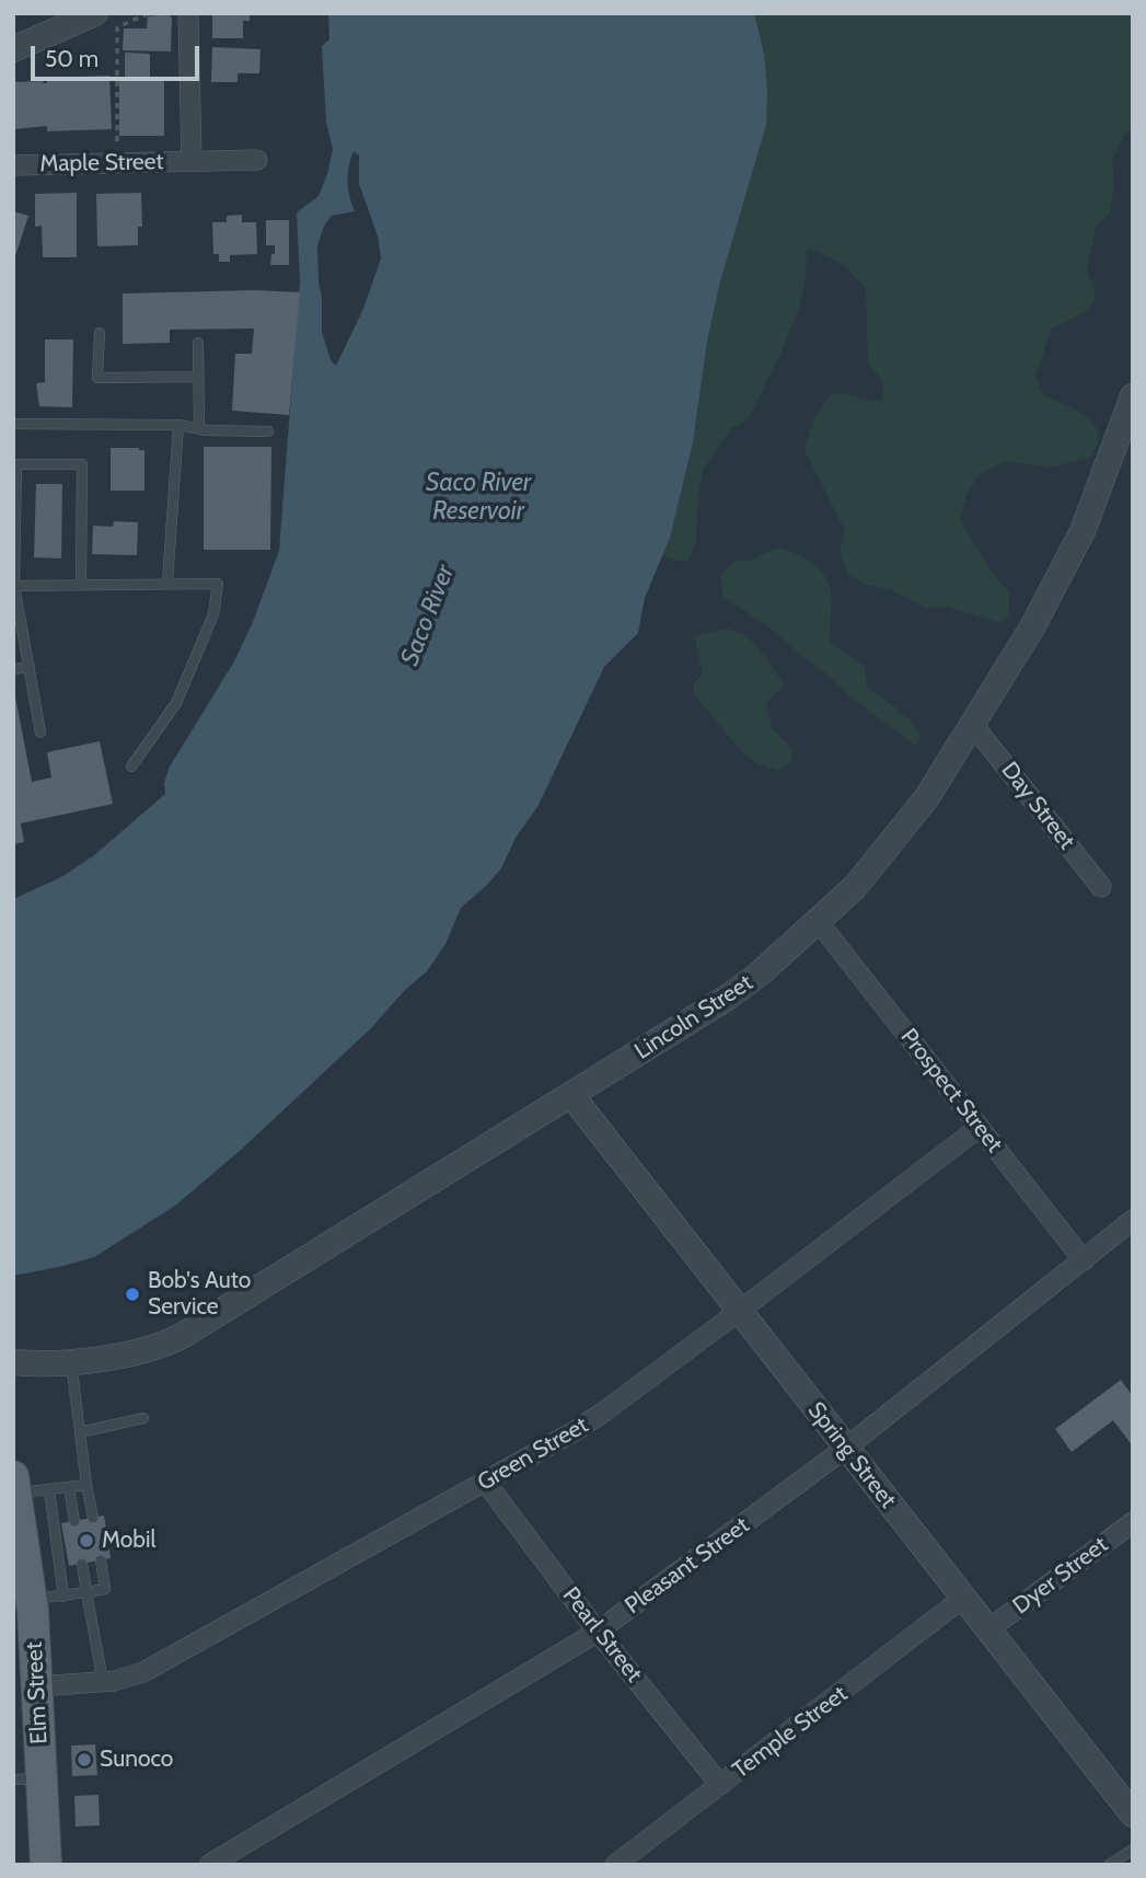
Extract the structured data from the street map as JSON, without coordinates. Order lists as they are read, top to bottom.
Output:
{
  "streets": {
    "main road": ["Elm Street"],
    "street": [
      "Maple Street",
      "Day Street",
      "Lincoln Street",
      "Prospect Street",
      "Green Street",
      "Spring Street",
      "Pleasant Street",
      "Dyer Street",
      "Pearl Street",
      "Temple Street"
    ]
  },
  "crossings": [
    ["Day Street", "Lincoln Street"],
    ["Lincoln Street", "Prospect Street"],
    ["Lincoln Street", "Spring Street"],
    ["Prospect Street", "Green Street"],
    ["Prospect Street", "Pleasant Street"],
    ["Green Street", "Spring Street"],
    ["Green Street", "Pearl Street"],
    ["Green Street", "Elm Street"],
    ["Spring Street", "Pleasant Street"],
    ["Spring Street", "Dyer Street"],
    ["Spring Street", "Temple Street"],
    ["Pleasant Street", "Pearl Street"],
    ["Pearl Street", "Temple Street"]
  ],
  "water": ["Saco River Reservoir", "Saco River"],
  "places": ["Bob's Auto Service", "Mobil", "Sunoco"],
  "scale_bar": "50 m"
}
